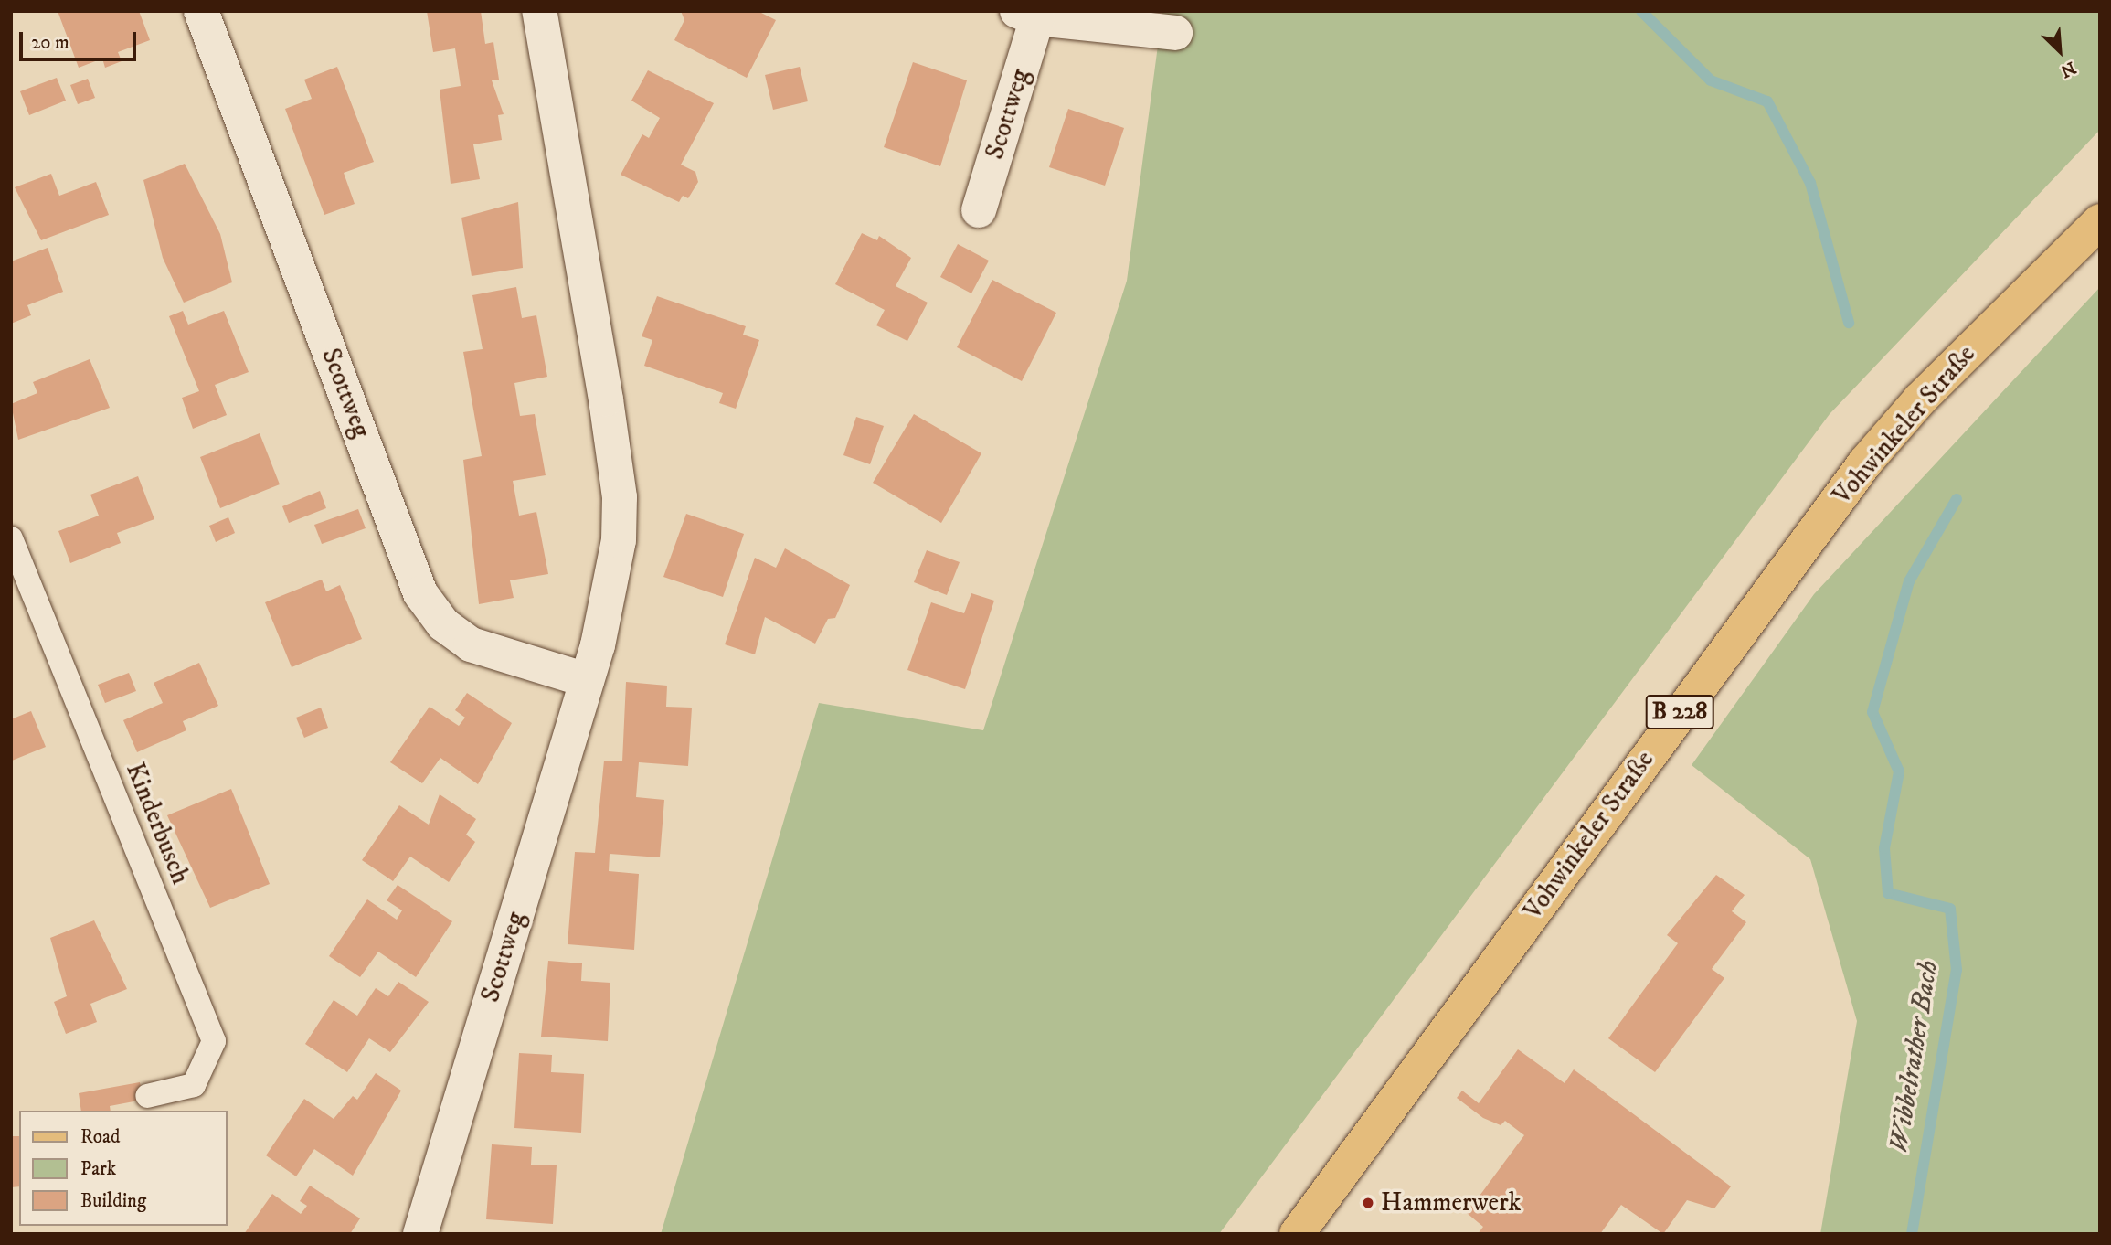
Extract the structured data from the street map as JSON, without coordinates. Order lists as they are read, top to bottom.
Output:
{
  "streets": {
    "main road": ["Vohwinkeler Straße", "B 228"],
    "street": ["Scottweg"],
    "lane": ["Kinderbusch"]
  },
  "water": ["Wibbelrather Bach"],
  "places": ["Hammerwerk"],
  "legend": ["Road", "Park", "Building"],
  "scale_bar": "20 m",
  "north": "bottom right"
}
